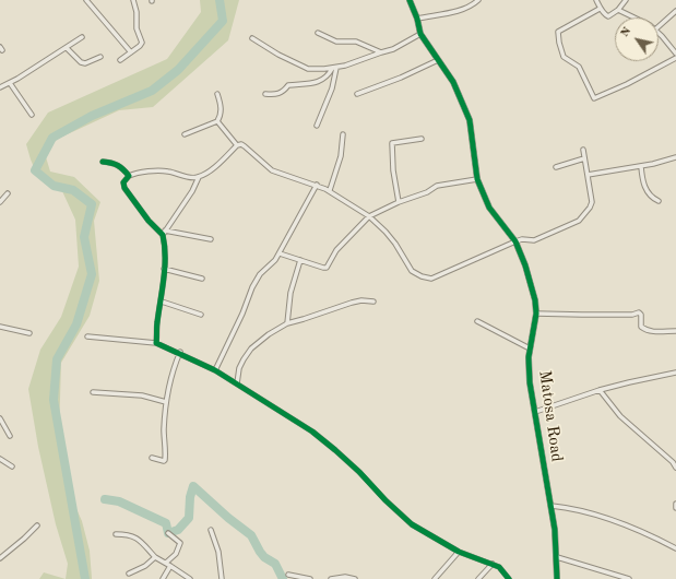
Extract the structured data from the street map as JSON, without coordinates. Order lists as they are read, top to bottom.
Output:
{
  "streets": {
    "street": ["Matosa Road"]
  },
  "north": "top left"
}
